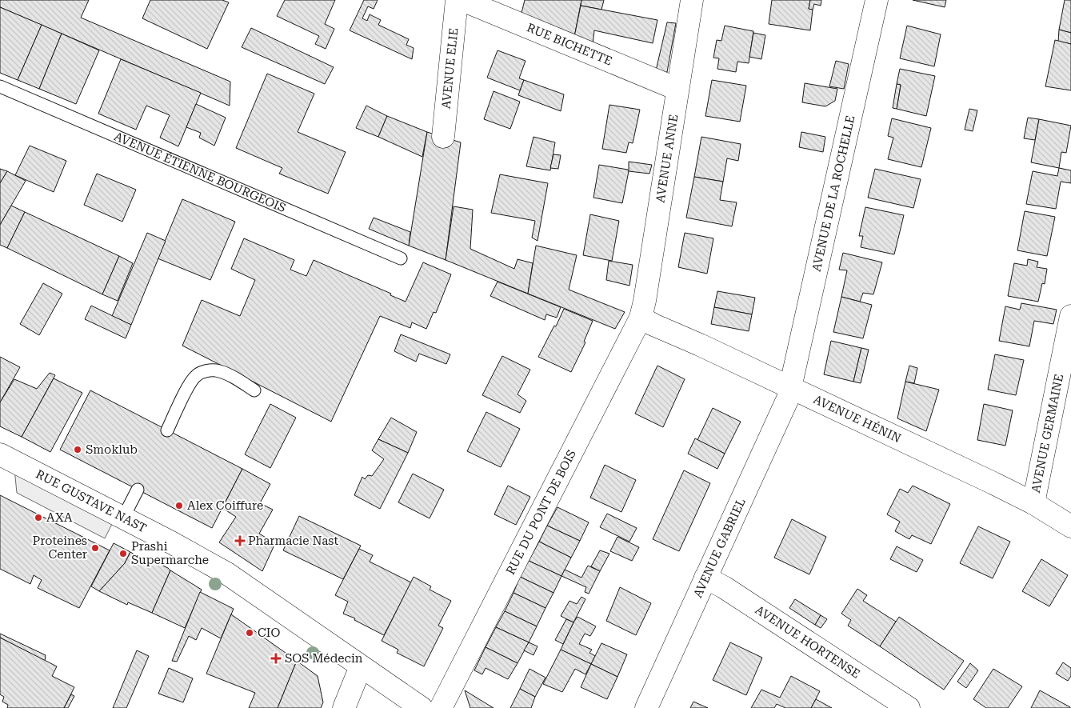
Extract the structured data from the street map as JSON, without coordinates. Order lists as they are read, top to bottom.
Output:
{
  "streets": {
    "street": [
      "RUE BICHETTE",
      "AVENUE ELIE",
      "AVENUE ANNE",
      "AVENUE DE LA ROCHELLE",
      "AVENUE HÉNIN",
      "AVENUE GERMAINE",
      "RUE GUSTAVE NAST",
      "RUE DU PONT DE BOIS",
      "AVENUE GABRIEL",
      "AVENUE HORTENSE"
    ],
    "lane": ["AVENUE ÉTIENNE BOURGEOIS"]
  },
  "crossings": [
    ["RUE BICHETTE", "AVENUE ANNE"],
    ["AVENUE ANNE", "AVENUE HÉNIN"],
    ["AVENUE ANNE", "RUE DU PONT DE BOIS"],
    ["AVENUE DE LA ROCHELLE", "AVENUE HÉNIN"],
    ["AVENUE DE LA ROCHELLE", "AVENUE GABRIEL"],
    ["AVENUE HÉNIN", "AVENUE GERMAINE"],
    ["AVENUE HÉNIN", "RUE DU PONT DE BOIS"],
    ["AVENUE HÉNIN", "AVENUE GABRIEL"],
    ["AVENUE GABRIEL", "AVENUE HORTENSE"]
  ],
  "places": {
    "other": [
      "Smoklub",
      "Alex Coiffure",
      "AXA",
      "Proteines Center",
      "Prashi Supermarche",
      "CIO"
    ],
    "health": ["Pharmacie Nast", "SOS Médecin"]
  }
}
